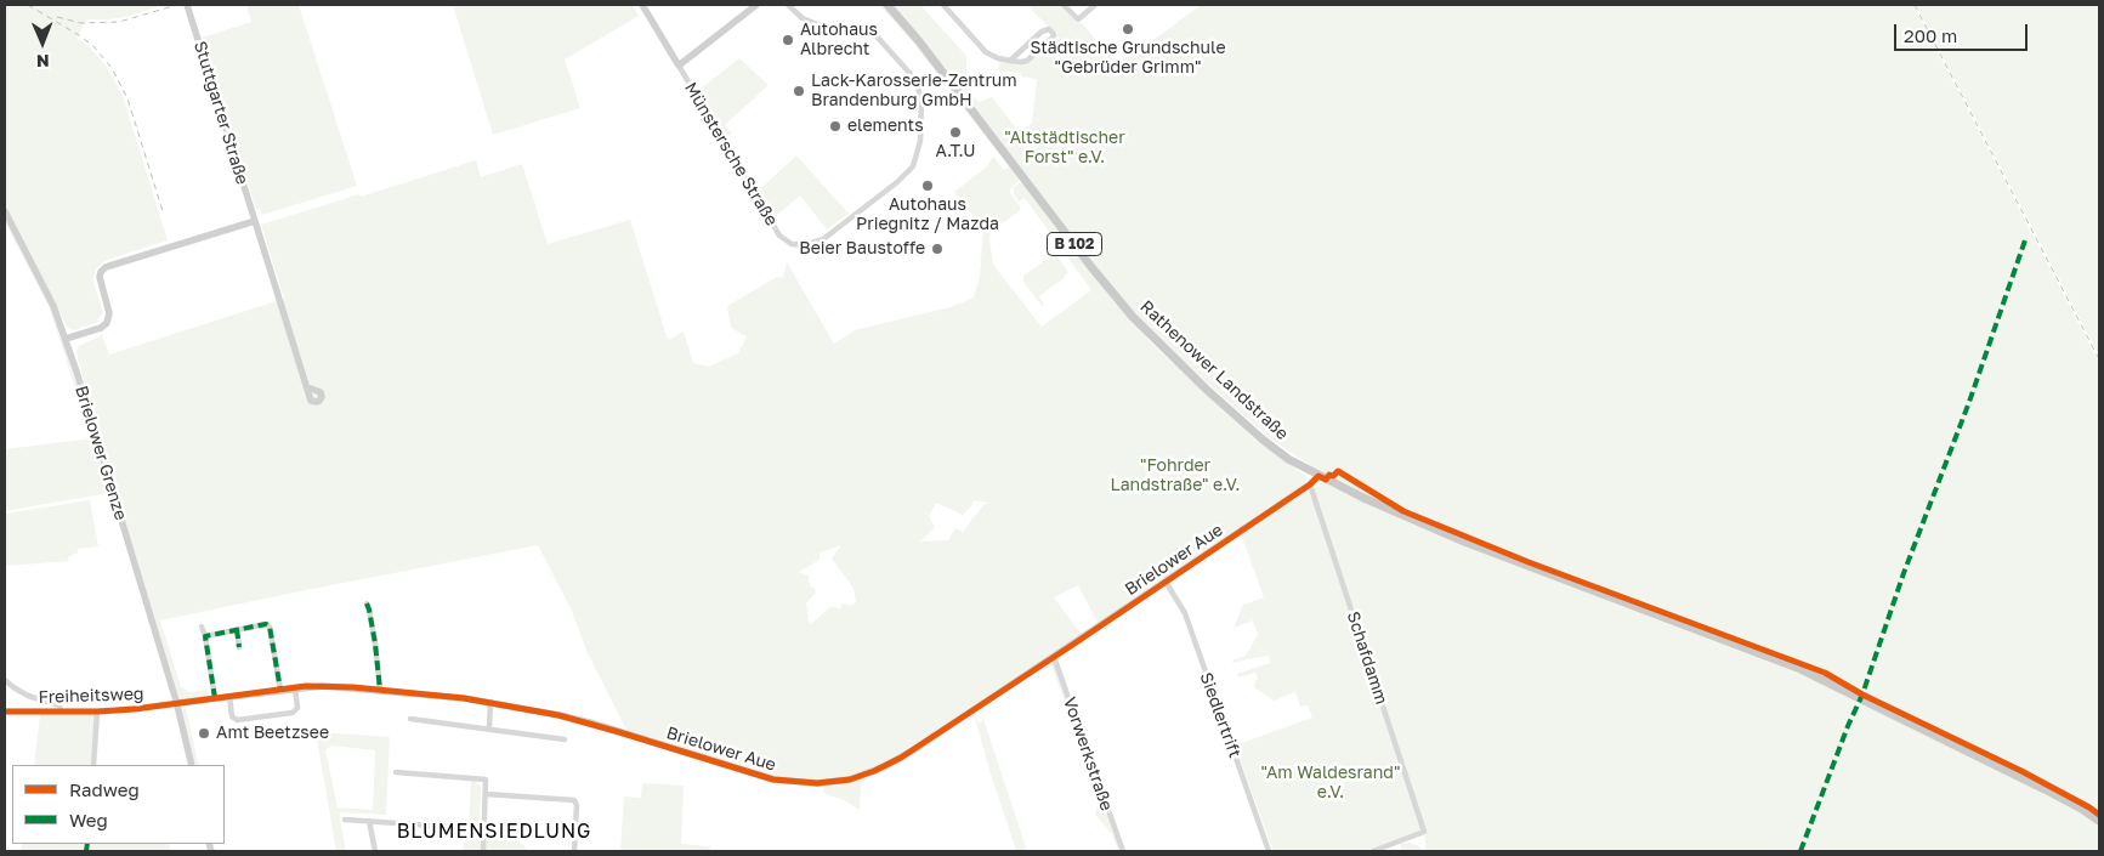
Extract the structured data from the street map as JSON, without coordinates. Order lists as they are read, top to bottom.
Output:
{
  "streets": {
    "main road": ["B 102", "Rathenower Landstraße"],
    "street": [
      "Stuttgarter Straße",
      "Münstersche Straße",
      "Brielower Grenze",
      "Brielower Aue",
      "Schafdamm",
      "Freiheitsweg",
      "Siedlertrift",
      "Vorwerkstraße"
    ]
  },
  "crossings": [
    ["Rathenower Landstraße", "Brielower Aue"],
    ["Brielower Grenze", "Brielower Aue"],
    ["Brielower Grenze", "Freiheitsweg"],
    ["Brielower Aue", "Schafdamm"],
    ["Brielower Aue", "Freiheitsweg"],
    ["Brielower Aue", "Siedlertrift"],
    ["Brielower Aue", "Vorwerkstraße"]
  ],
  "districts": ["BLUMENSIEDLUNG"],
  "parks": ["\"Altstädtischer Forst\" e.V.", "\"Fohrder Landstraße\" e.V.", "\"Am Waldesrand\" e.V."],
  "places": [
    "Städtische Grundschule \"Gebrüder Grimm\"",
    "Autohaus Albrecht",
    "Lack-Karosserie-Zentrum Brandenburg GmbH",
    "elements",
    "A.T.U",
    "Autohaus Priegnitz / Mazda",
    "Beier Baustoffe",
    "Amt Beetzsee"
  ],
  "legend": ["Radweg", "Weg"],
  "scale_bar": "200 m",
  "north": "bottom"
}
